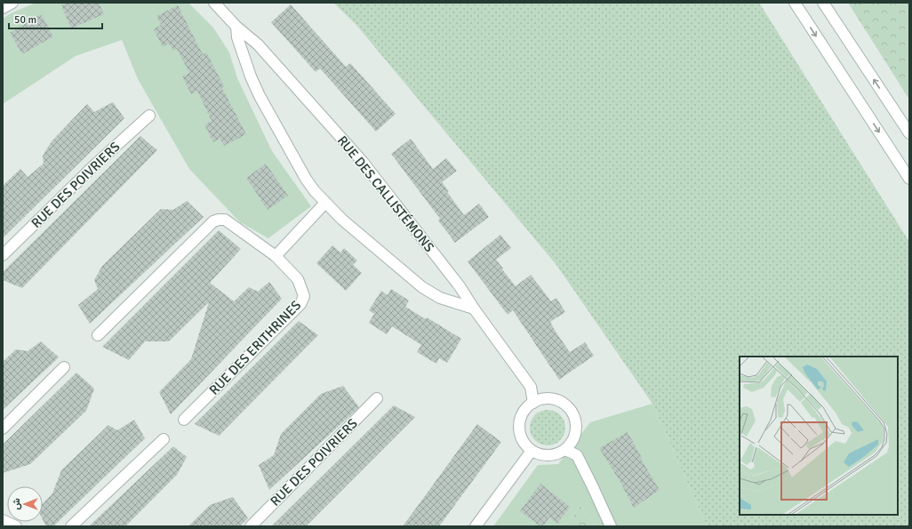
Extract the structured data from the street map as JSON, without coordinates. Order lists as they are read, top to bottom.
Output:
{
  "streets": {
    "street": ["RUE DES POIVRIERS", "RUE DES CALLISTÉMONS", "RUE DES ERITHRINES"]
  },
  "scale_bar": "50 m",
  "north": "left"
}
